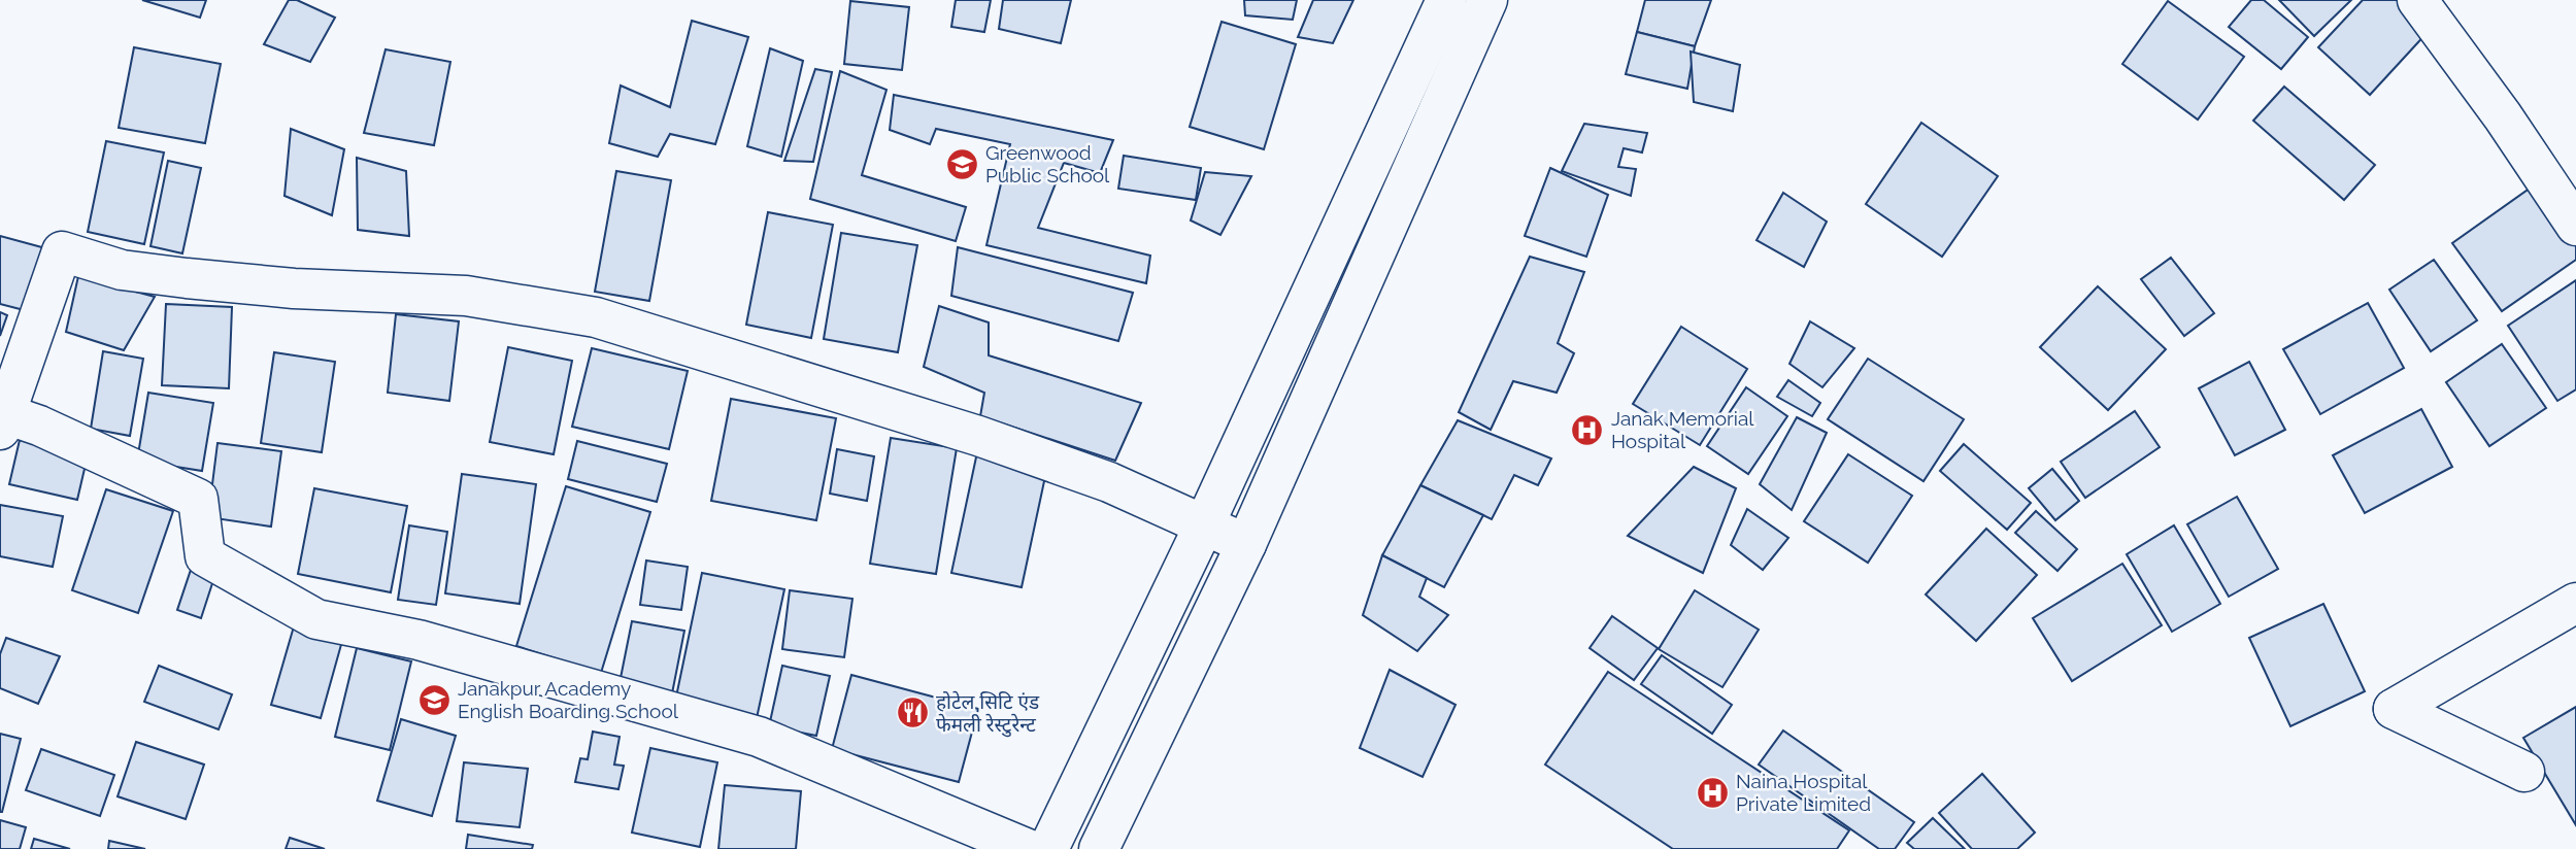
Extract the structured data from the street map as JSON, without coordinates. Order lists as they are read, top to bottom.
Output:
{
  "places": {
    "school or university": ["Greenwood Public School", "Janakpur Academy English Boarding School"],
    "hospital": ["Janak Memorial Hospital", "Naina Hospital Private Limited"],
    "restaurant": ["होटेल सिटि एंड फेमली रेस्टुरेन्ट"]
  }
}
